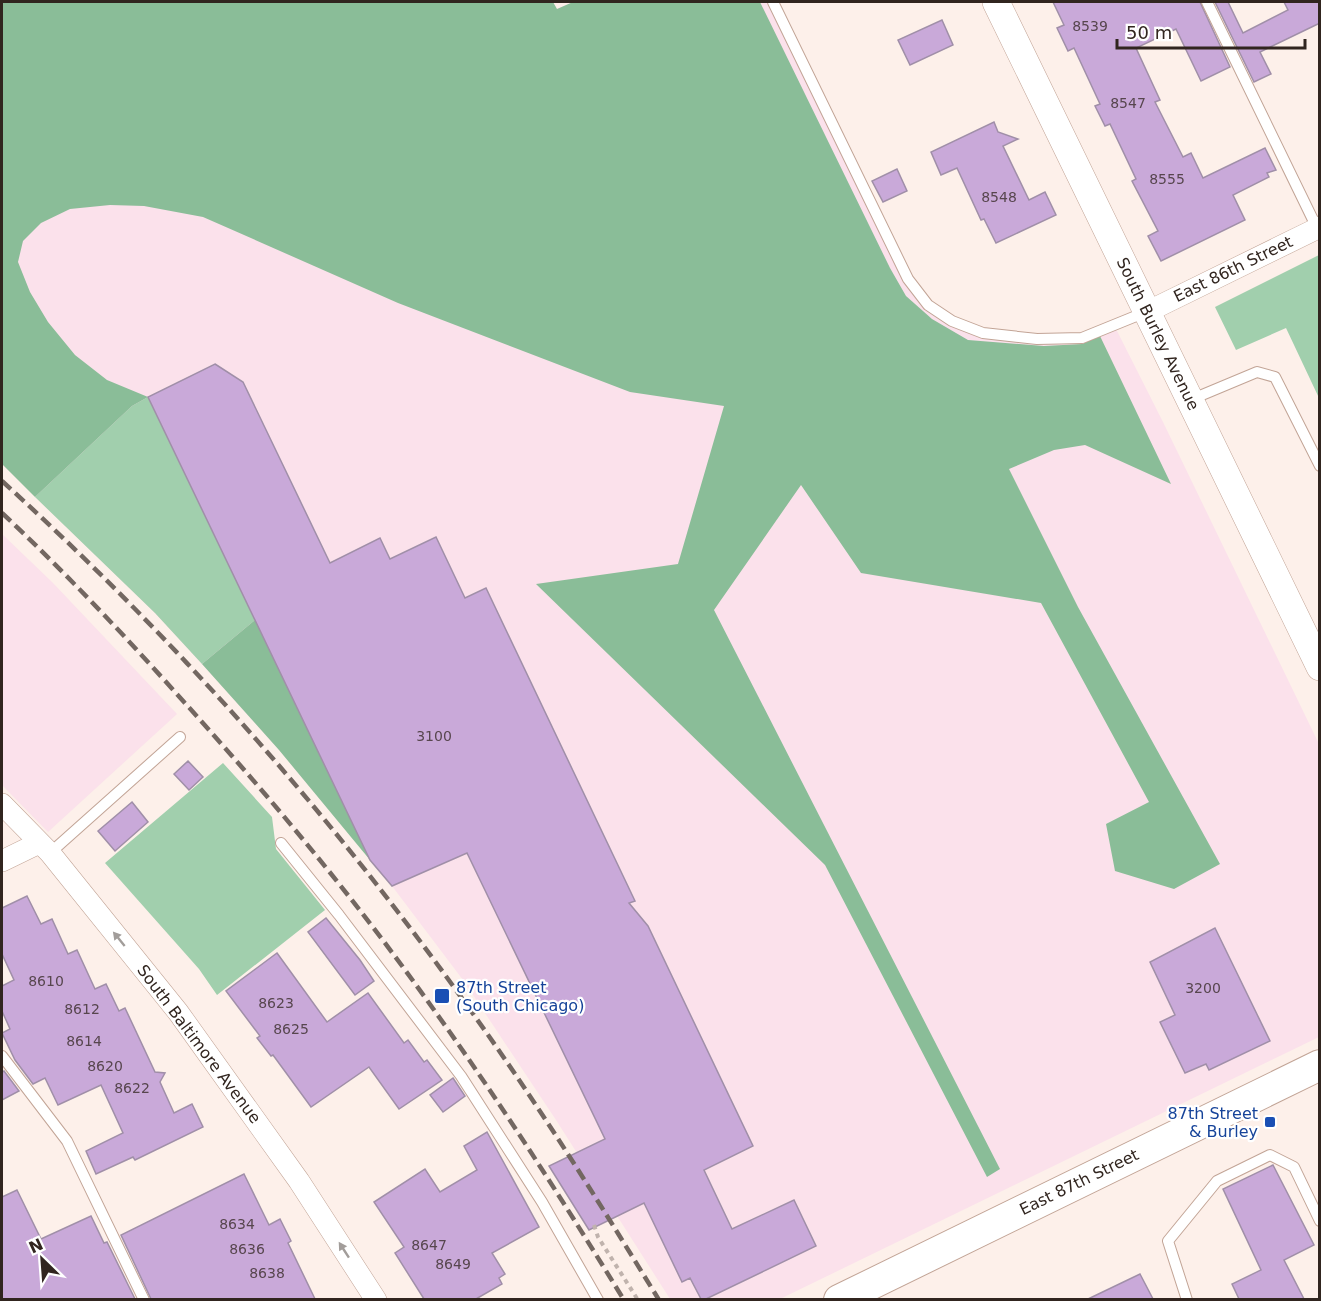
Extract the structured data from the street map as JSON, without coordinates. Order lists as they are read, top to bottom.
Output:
{
  "streets": {
    "main road": ["East 87th Street"],
    "street": ["East 86th Street", "South Burley Avenue", "South Baltimore Avenue"]
  },
  "crossings": [
    ["East 86th Street", "South Burley Avenue"]
  ],
  "one_way": ["South Baltimore Avenue"],
  "places": {
    "transit": ["87th Street (South Chicago)", "87th Street & Burley"]
  },
  "house_numbers": [
    "8539",
    "8547",
    "8555",
    "8548",
    "3100",
    "8610",
    "3200",
    "8623",
    "8612",
    "8625",
    "8614",
    "8620",
    "8622",
    "8634",
    "8647",
    "8636",
    "8649",
    "8638"
  ],
  "scale_bar": "50 m",
  "north": "top left"
}
